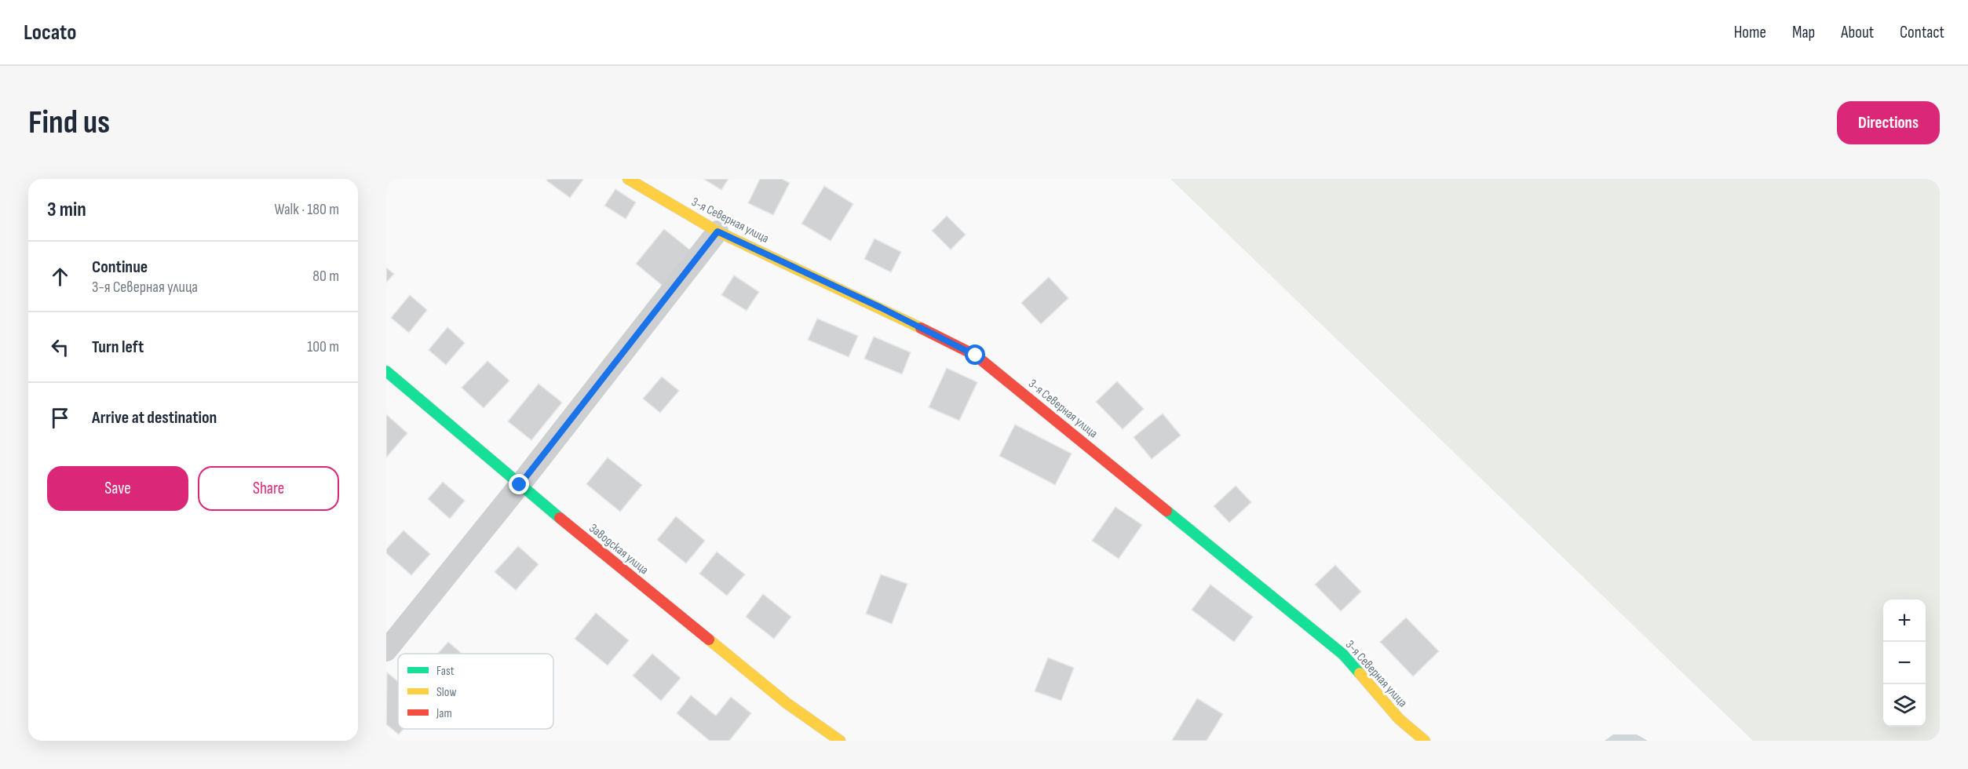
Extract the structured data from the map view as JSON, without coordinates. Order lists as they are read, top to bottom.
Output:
{
  "streets": {
    "street": ["3-я Северная улица", "Заводская улица"]
  },
  "legend": ["Fast", "Slow", "Jam"],
  "page": {
    "header": "Locato",
    "nav": [
      "Home",
      "Map",
      "About",
      "Contact"
    ],
    "buttons": [
      "Directions",
      ["Save", "Share"]
    ],
    "title": "Find us",
    "heading": ["3 min", "Walk · 180 m"],
    "list": [
      ["Continue", "3-я Северная улица", "80 m"],
      ["Turn left", "100 m"],
      "Arrive at destination"
    ],
    "map_buttons": ["+", "−"]
  }
}
